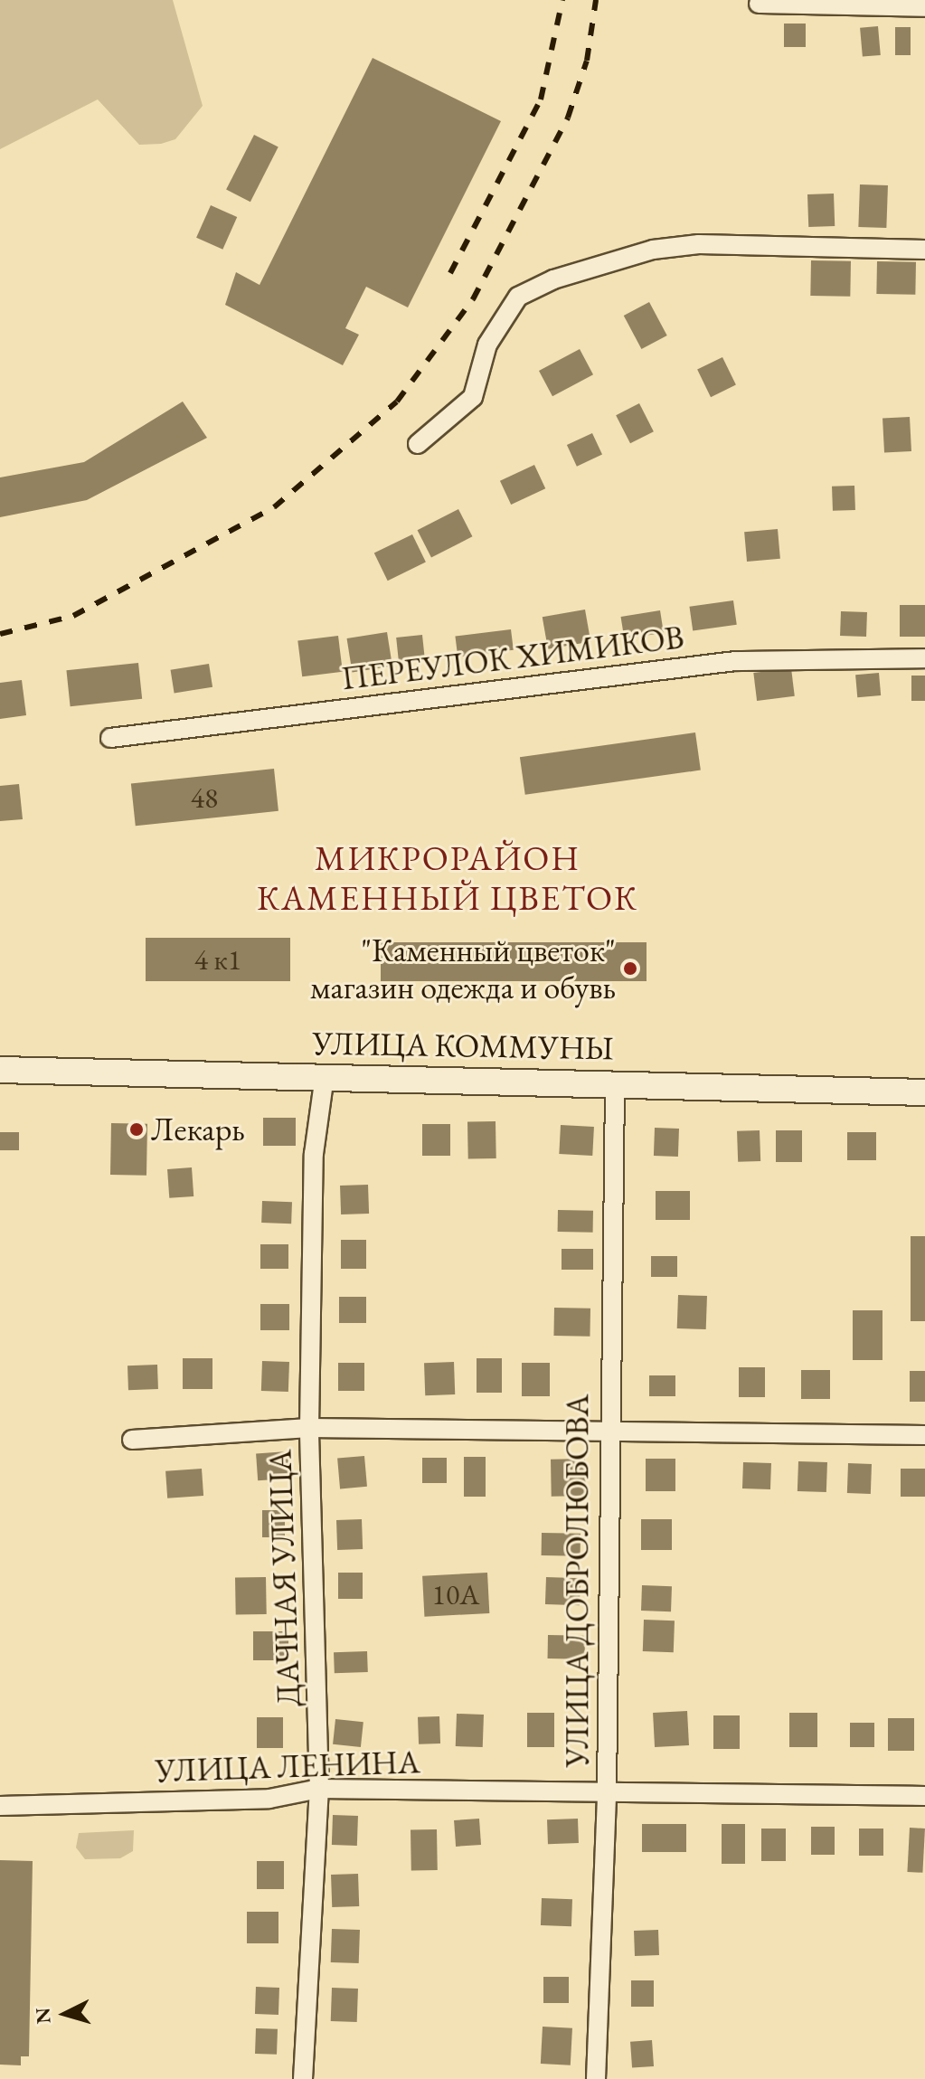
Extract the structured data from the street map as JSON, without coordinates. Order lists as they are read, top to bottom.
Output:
{
  "streets": {
    "street": [
      "ПЕРЕУЛОК ХИМИКОВ",
      "УЛИЦА КОММУНЫ",
      "ДАЧНАЯ УЛИЦА",
      "УЛИЦА ДОБРОЛЮБОВА",
      "УЛИЦА ЛЕНИНА"
    ]
  },
  "crossings": [
    ["УЛИЦА КОММУНЫ", "ДАЧНАЯ УЛИЦА"],
    ["УЛИЦА КОММУНЫ", "УЛИЦА ДОБРОЛЮБОВА"],
    ["ДАЧНАЯ УЛИЦА", "УЛИЦА ЛЕНИНА"],
    ["УЛИЦА ДОБРОЛЮБОВА", "УЛИЦА ЛЕНИНА"]
  ],
  "districts": ["МИКРОРАЙОН КАМЕННЫЙ ЦВЕТОК"],
  "places": ["\"Каменный цветок\" магазин одежда и обувь", "Лекарь"],
  "house_numbers": ["48", "4 к1", "10А"],
  "north": "left"
}
